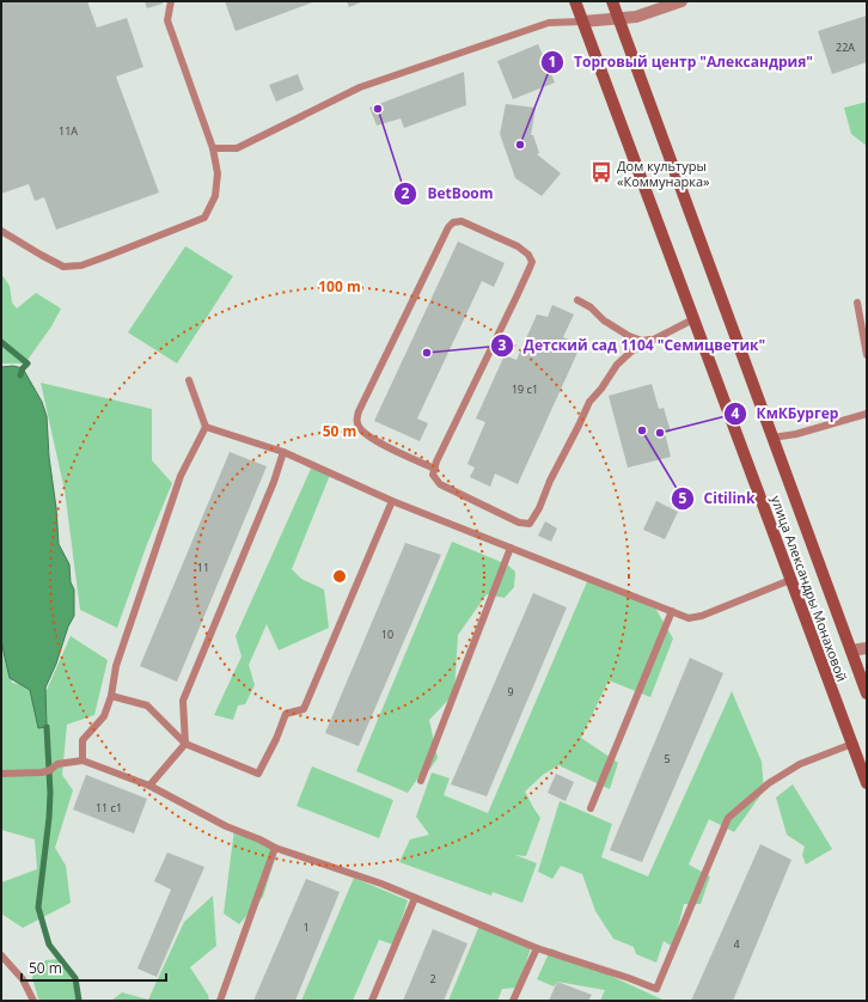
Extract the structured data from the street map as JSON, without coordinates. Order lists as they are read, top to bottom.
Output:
{
  "streets": {
    "main road": ["улица Александры Монаховой"]
  },
  "places": {
    "other": [
      "BetBoom",
      "Торговый центр \"Александрия\"",
      "Детский сад 1104 \"Семицветик\"",
      "Citilink",
      "КмКБургер"
    ],
    "bus stop": ["Дом культуры «Коммунарка»"]
  },
  "house_numbers": [
    "22А",
    "11А",
    "19 с1",
    "11",
    "10",
    "9",
    "5",
    "11 с1",
    "1",
    "4",
    "2"
  ],
  "scale_bar": "50 m",
  "rings": ["100 m", "50 m"]
}
